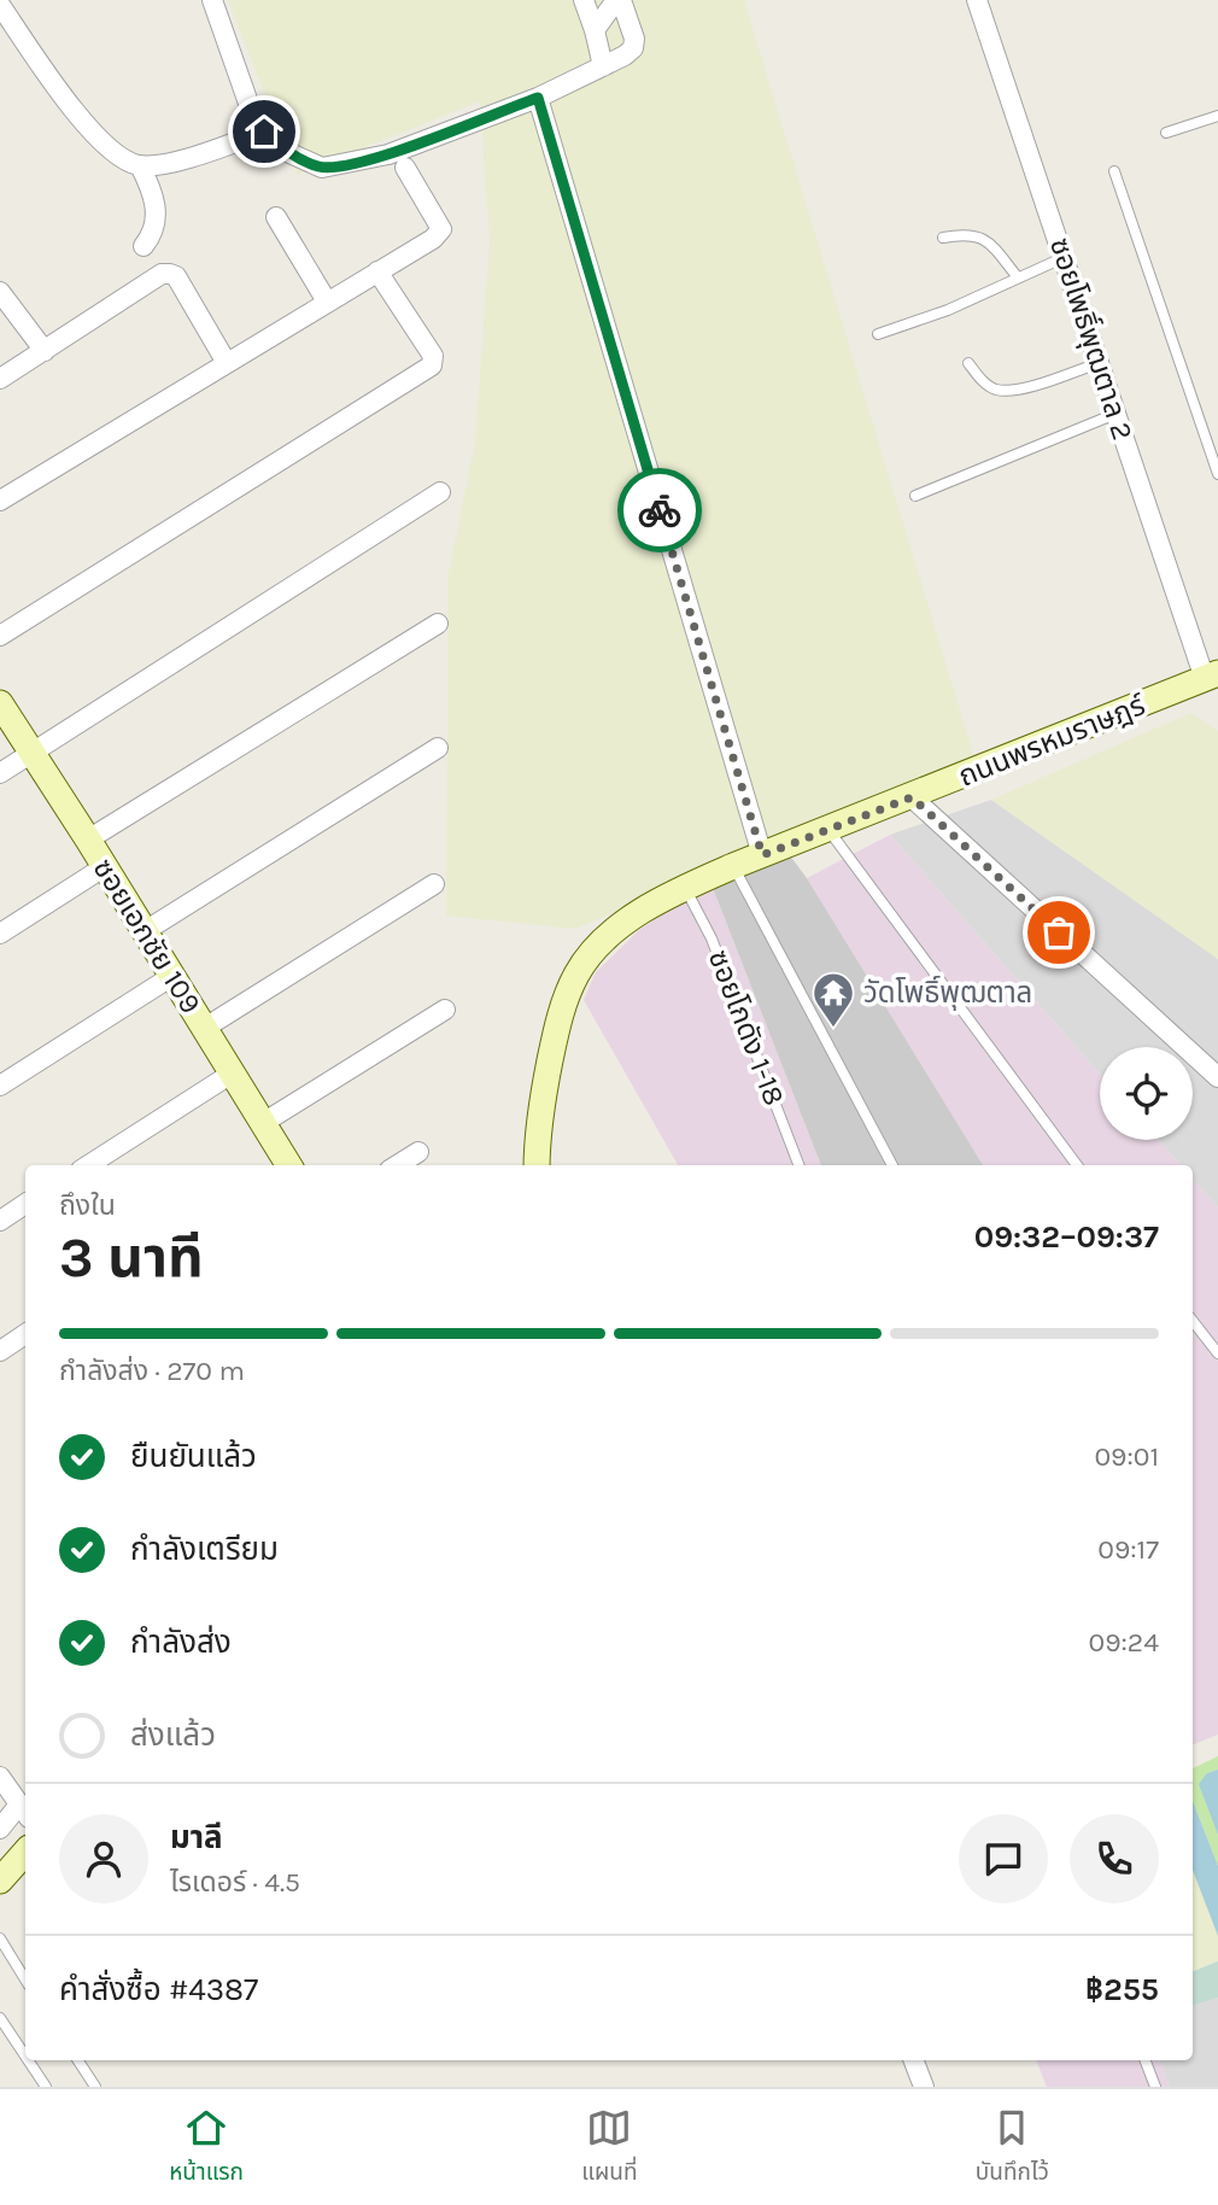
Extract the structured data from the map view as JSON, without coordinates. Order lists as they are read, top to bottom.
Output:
{
  "streets": {
    "street": ["ซอยโพธิ์พุฒตาล 2", "ถนนพรหมราษฎร์", "ซอยเอกชัย 109"],
    "lane": ["ซอยโกดัง 1-18"]
  },
  "crossings": [
    ["ซอยโพธิ์พุฒตาล 2", "ถนนพรหมราษฎร์"],
    ["ถนนพรหมราษฎร์", "ซอยโกดัง 1-18"]
  ],
  "places": {
    "temple": ["วัดโพธิ์พุฒตาล"]
  },
  "page": {
    "heading": ["3 นาที", "ถึงใน", "09:32–09:37"],
    "panel": [
      "มาลี",
      "ไรเดอร์ · 4.5",
      "คำสั่งซื้อ #4387",
      "฿255"
    ],
    "bar": "กำลังส่ง · 270 m",
    "list": [
      ["ยืนยันแล้ว", "09:01"],
      ["กำลังเตรียม", "09:17"],
      ["กำลังส่ง", "09:24"],
      "ส่งแล้ว"
    ],
    "tabs": ["หน้าแรก", "แผนที่", "บันทึกไว้"]
  }
}
